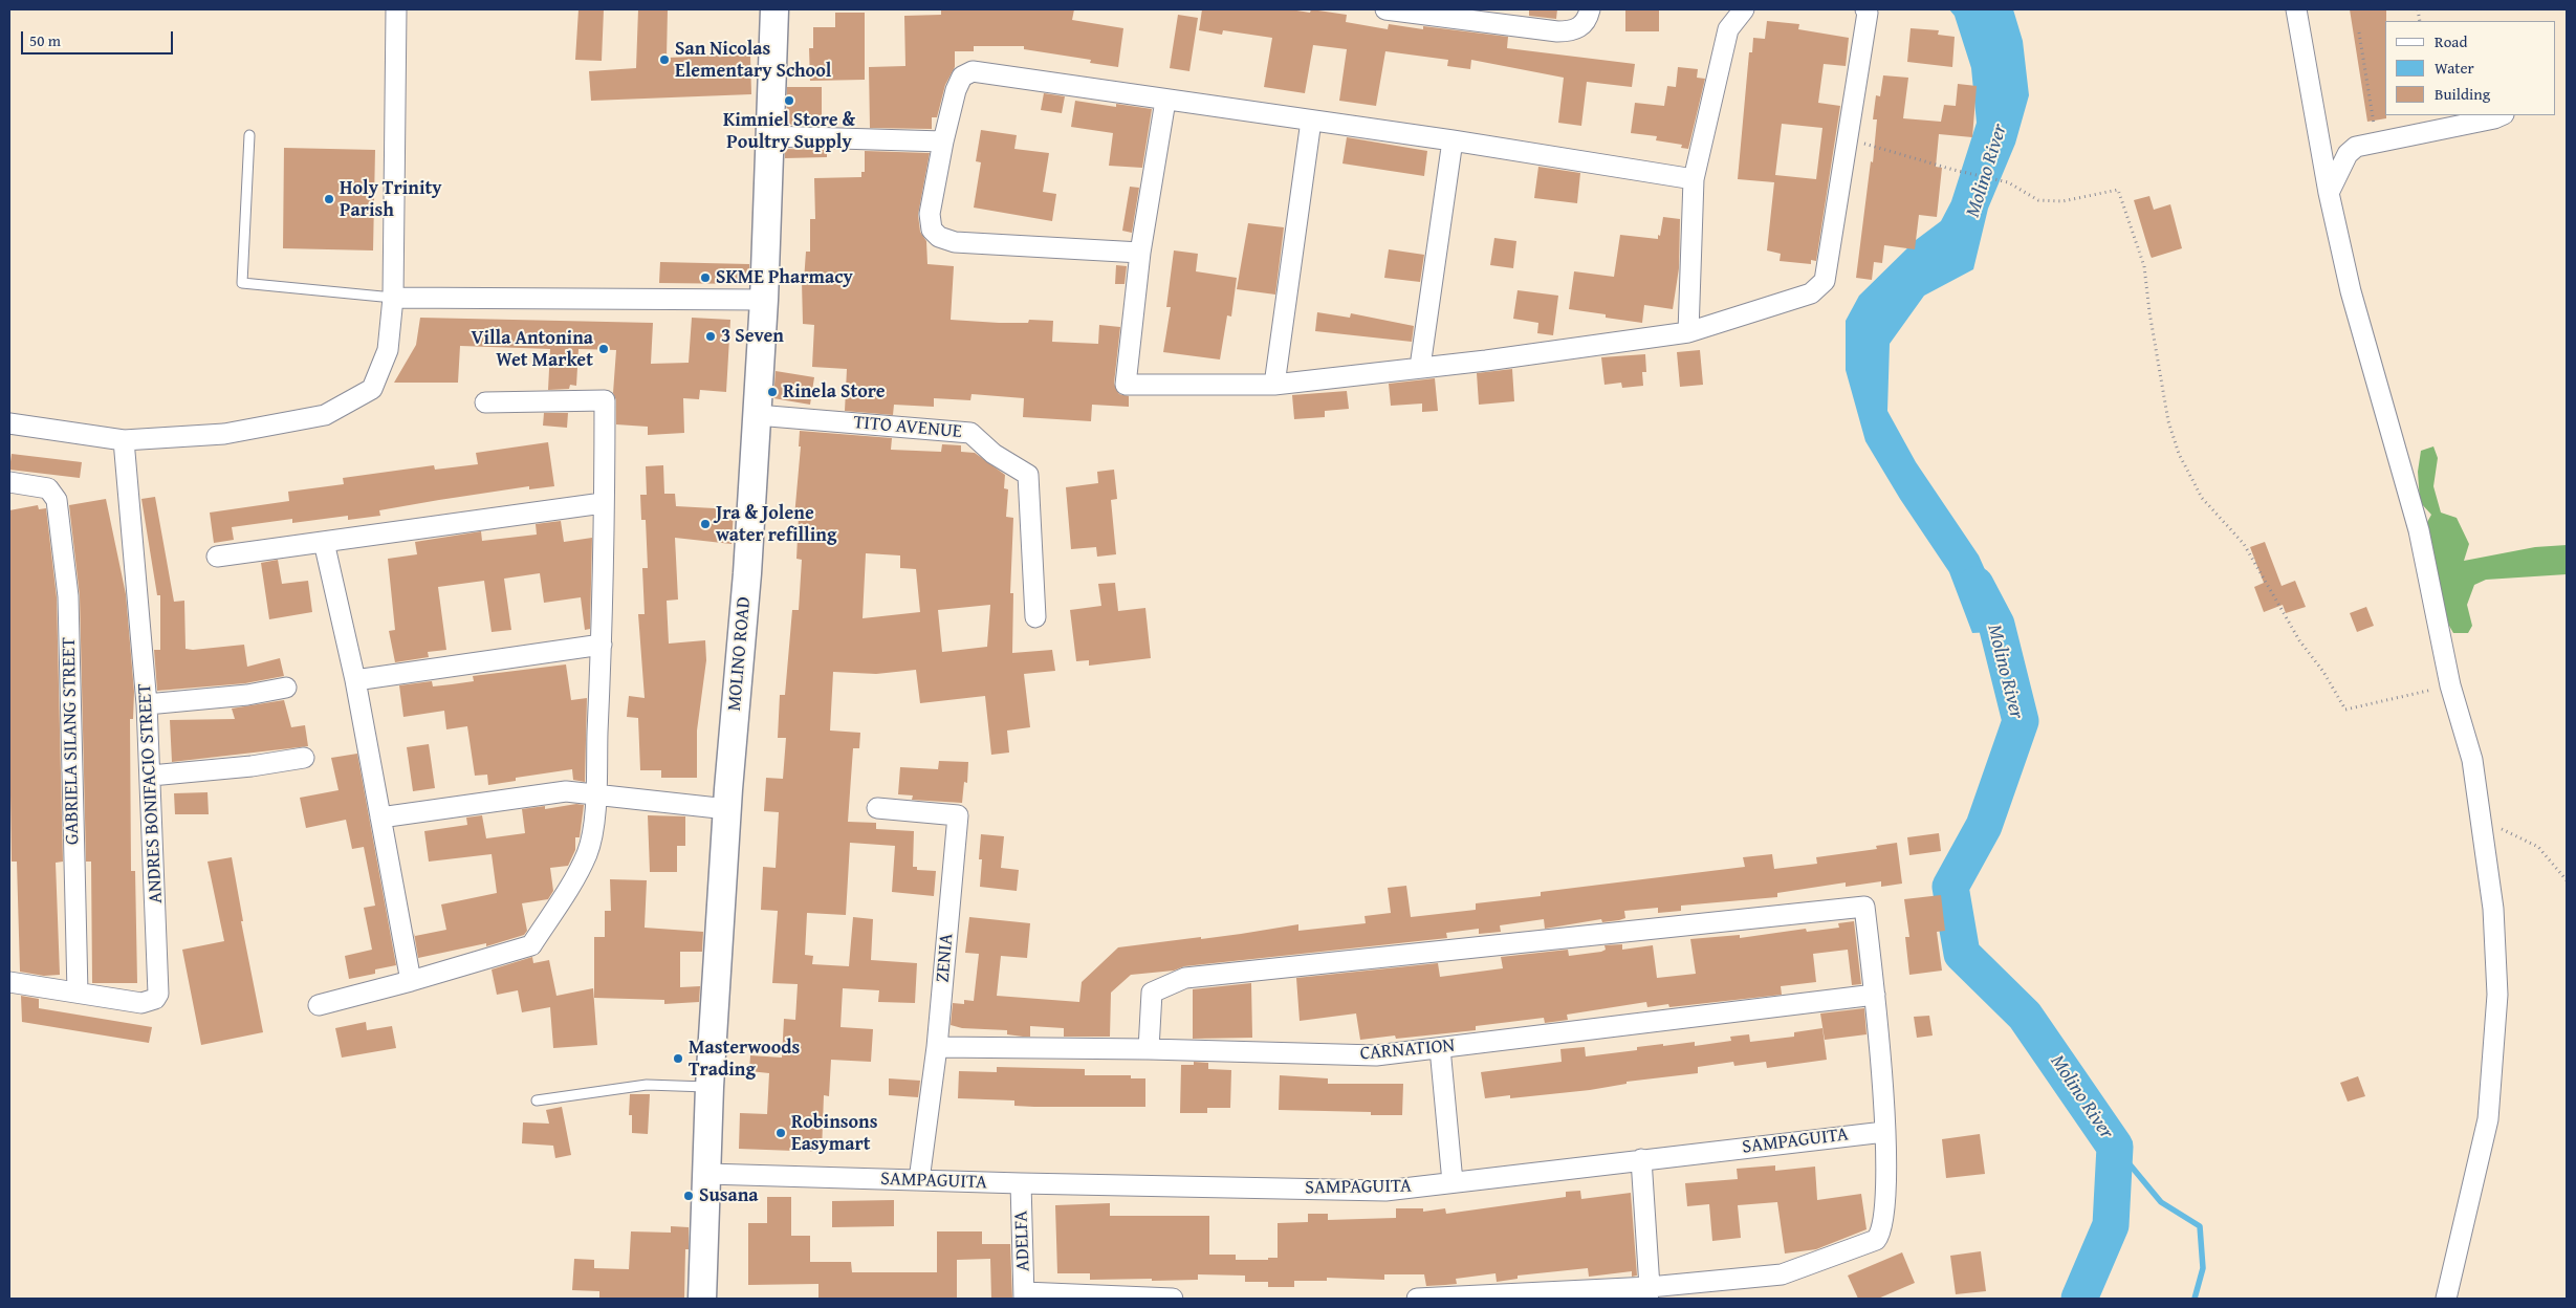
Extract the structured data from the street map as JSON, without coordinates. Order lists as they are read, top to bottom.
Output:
{
  "streets": {
    "main road": ["MOLINO ROAD"],
    "street": [
      "TITO AVENUE",
      "GABRIELA SILANG STREET",
      "ANDRES BONIFACIO STREET",
      "ZENIA",
      "CARNATION",
      "SAMPAGUITA",
      "ADELFA"
    ]
  },
  "crossings": [
    ["TITO AVENUE", "MOLINO ROAD"],
    ["MOLINO ROAD", "SAMPAGUITA"],
    ["GABRIELA SILANG STREET", "ANDRES BONIFACIO STREET"],
    ["ZENIA", "CARNATION"],
    ["ZENIA", "SAMPAGUITA"],
    ["SAMPAGUITA", "ADELFA"]
  ],
  "water": ["Molino River"],
  "places": [
    "San Nicolas Elementary School",
    "Kimniel Store & Poultry Supply",
    "Holy Trinity Parish",
    "SKME Pharmacy",
    "3 Seven",
    "Villa Antonina Wet Market",
    "Rinela Store",
    "Jra & Jolene water refilling",
    "Masterwoods Trading",
    "Robinsons Easymart",
    "Susana"
  ],
  "legend": ["Road", "Water", "Building"],
  "scale_bar": "50 m"
}
